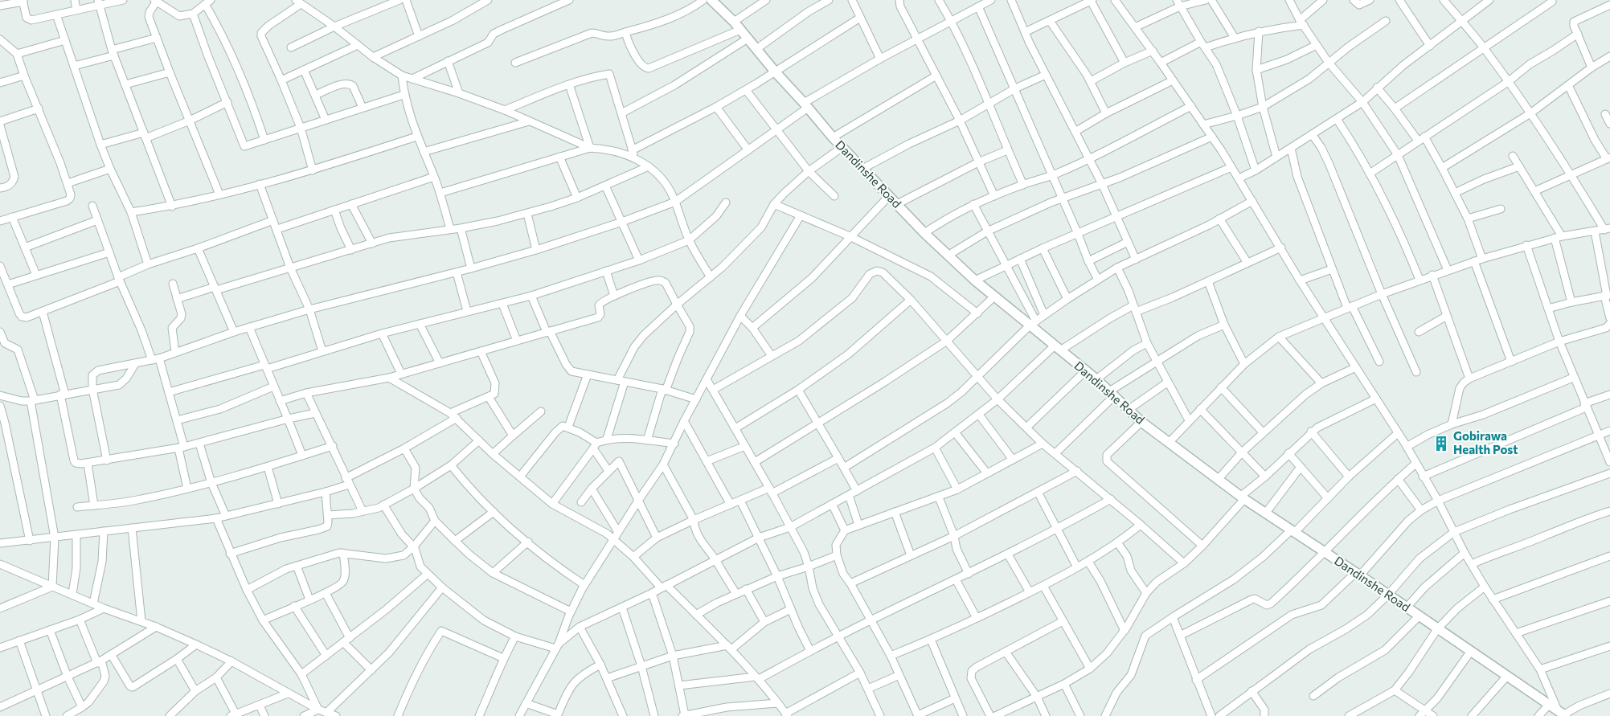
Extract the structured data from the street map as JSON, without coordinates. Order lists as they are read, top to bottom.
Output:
{
  "streets": {
    "street": ["Dandinshe Road"]
  },
  "places": {
    "building": ["Gobirawa Health Post"]
  }
}
